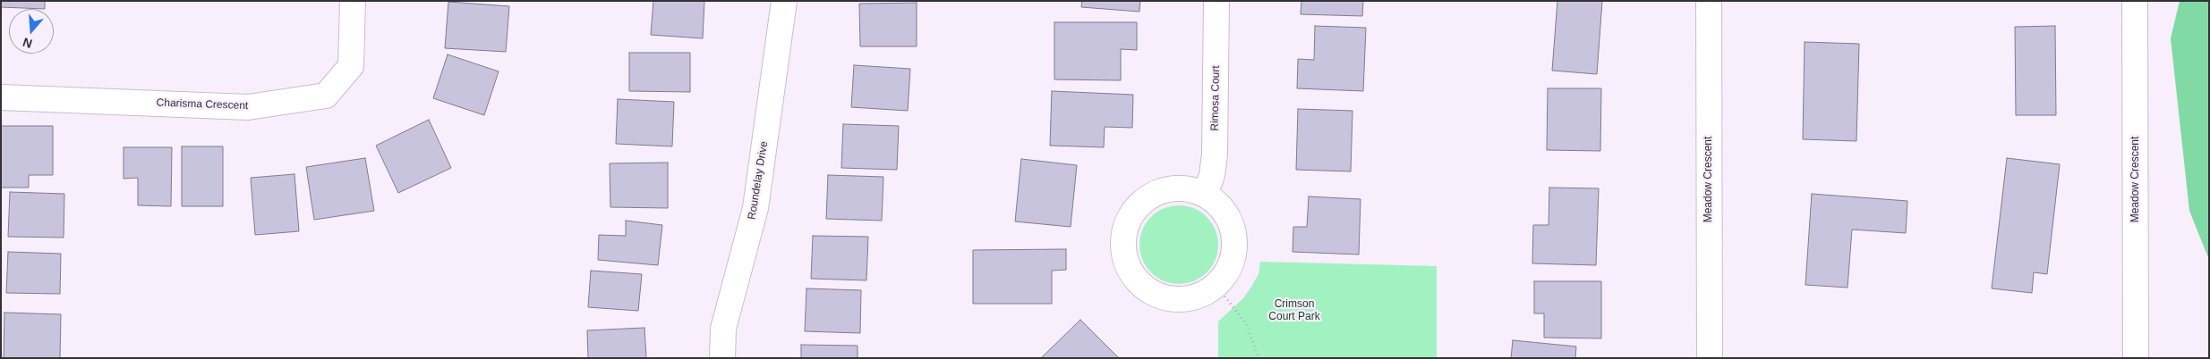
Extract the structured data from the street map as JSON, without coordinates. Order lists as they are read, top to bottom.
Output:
{
  "streets": {
    "street": [
      "Rimosa Court",
      "Charisma Crescent",
      "Meadow Crescent",
      "Roundelay Drive"
    ]
  },
  "parks": ["Crimson Court Park"],
  "north": "bottom"
}
